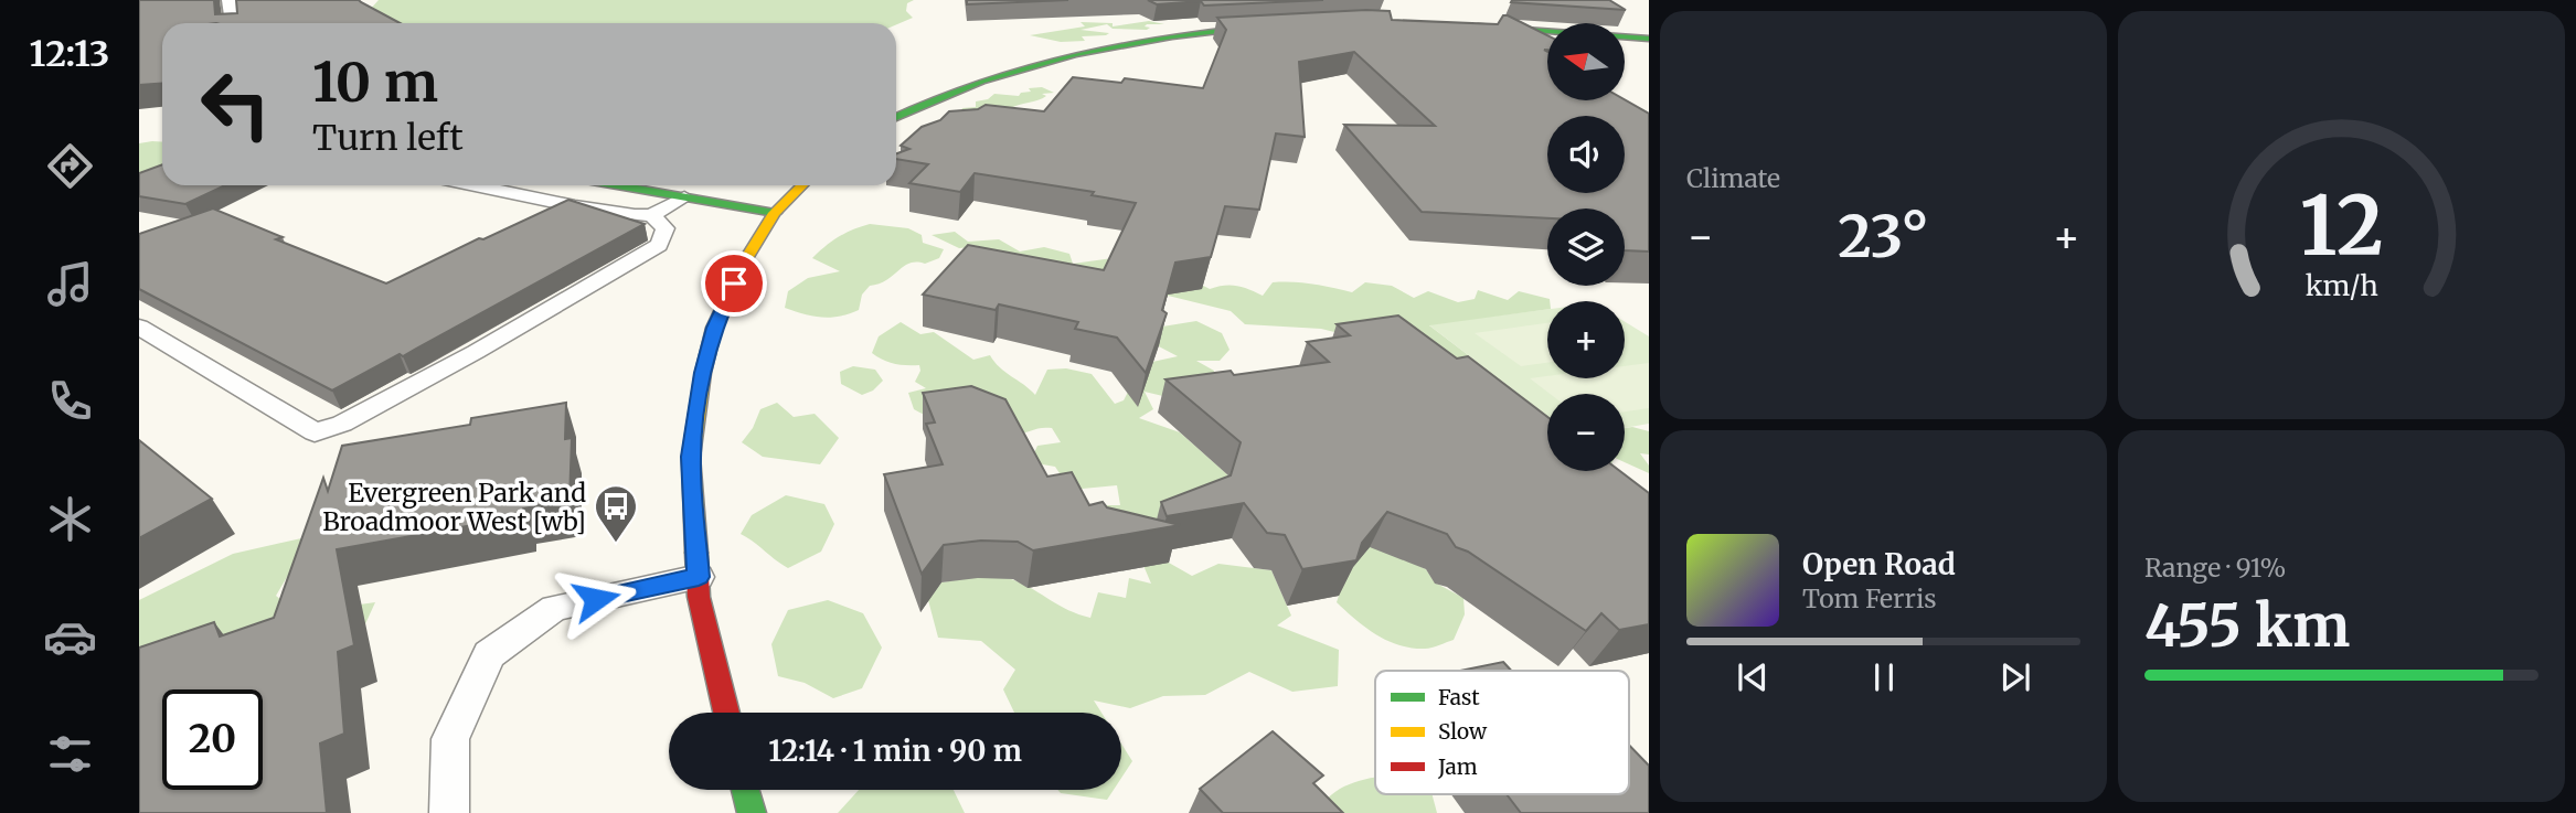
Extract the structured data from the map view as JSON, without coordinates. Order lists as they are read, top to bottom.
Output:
{
  "places": {
    "bus stop": ["Evergreen Park and Broadmoor West [wb]"]
  },
  "legend": ["Fast", "Slow", "Jam"],
  "north": "left",
  "page": {
    "tabs": "12:13",
    "tile": [
      "Climate",
      ["Range · 91%", "455 km"]
    ],
    "map_buttons": ["+", "−"],
    "turn": ["10 m", "Turn left"],
    "heat": ["−", "23°", "+"],
    "song": ["Open Road", "Tom Ferris"],
    "limit": "20",
    "trip": "12:14 · 1 min · 90 m",
    "gauge": ["12", "km/h"]
  }
}
